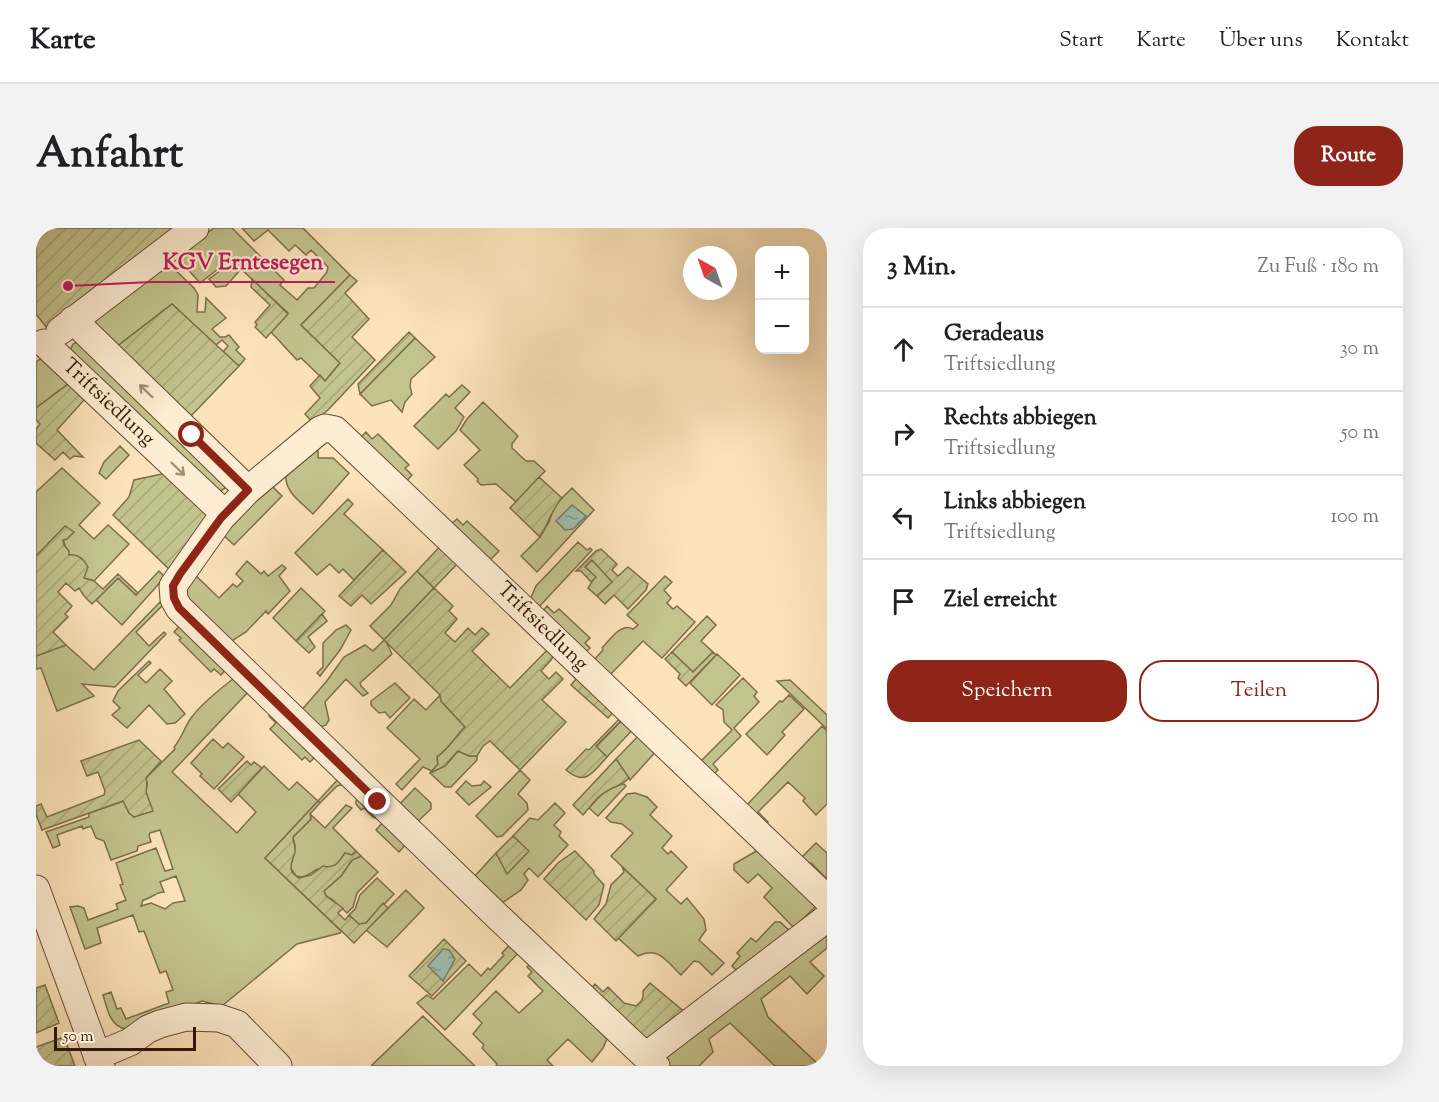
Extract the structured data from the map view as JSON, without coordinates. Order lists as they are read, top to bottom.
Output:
{
  "streets": {
    "street": ["Triftsiedlung"]
  },
  "places": ["KGV Erntesegen"],
  "scale_bar": "50 m",
  "north": "top left",
  "page": {
    "header": "Karte",
    "nav": [
      "Start",
      "Karte",
      "Über uns",
      "Kontakt"
    ],
    "title": "Anfahrt",
    "buttons": [
      "Route",
      ["Speichern", "Teilen"]
    ],
    "heading": ["3 Min.", "Zu Fuß · 180 m"],
    "map_buttons": ["+", "−"],
    "list": [
      ["Geradeaus", "Triftsiedlung", "30 m"],
      ["Rechts abbiegen", "Triftsiedlung", "50 m"],
      ["Links abbiegen", "Triftsiedlung", "100 m"],
      "Ziel erreicht"
    ],
    "scale": "50 m"
  }
}
